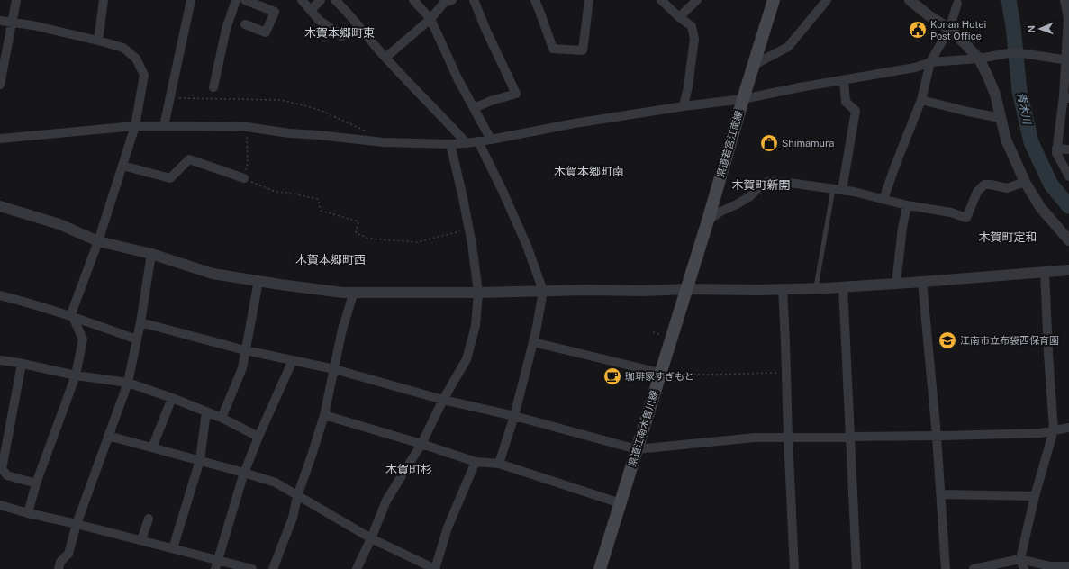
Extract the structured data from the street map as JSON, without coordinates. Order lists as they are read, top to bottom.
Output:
{
  "streets": {
    "main road": ["県道若宮江南線", "県道江南木曽川線"]
  },
  "crossings": [
    ["県道若宮江南線", "県道江南木曽川線"]
  ],
  "districts": [
    "木賀本郷町東",
    "木賀本郷町南",
    "木賀町新開",
    "木賀町定和",
    "木賀本郷町西",
    "木賀町杉"
  ],
  "water": ["青木川"],
  "places": {
    "public building": ["Konan Hotei Post Office"],
    "shop": ["Shimamura"],
    "school or university": ["江南市立布袋西保育園"],
    "cafe": ["珈琲家すぎもと"]
  },
  "north": "left"
}
